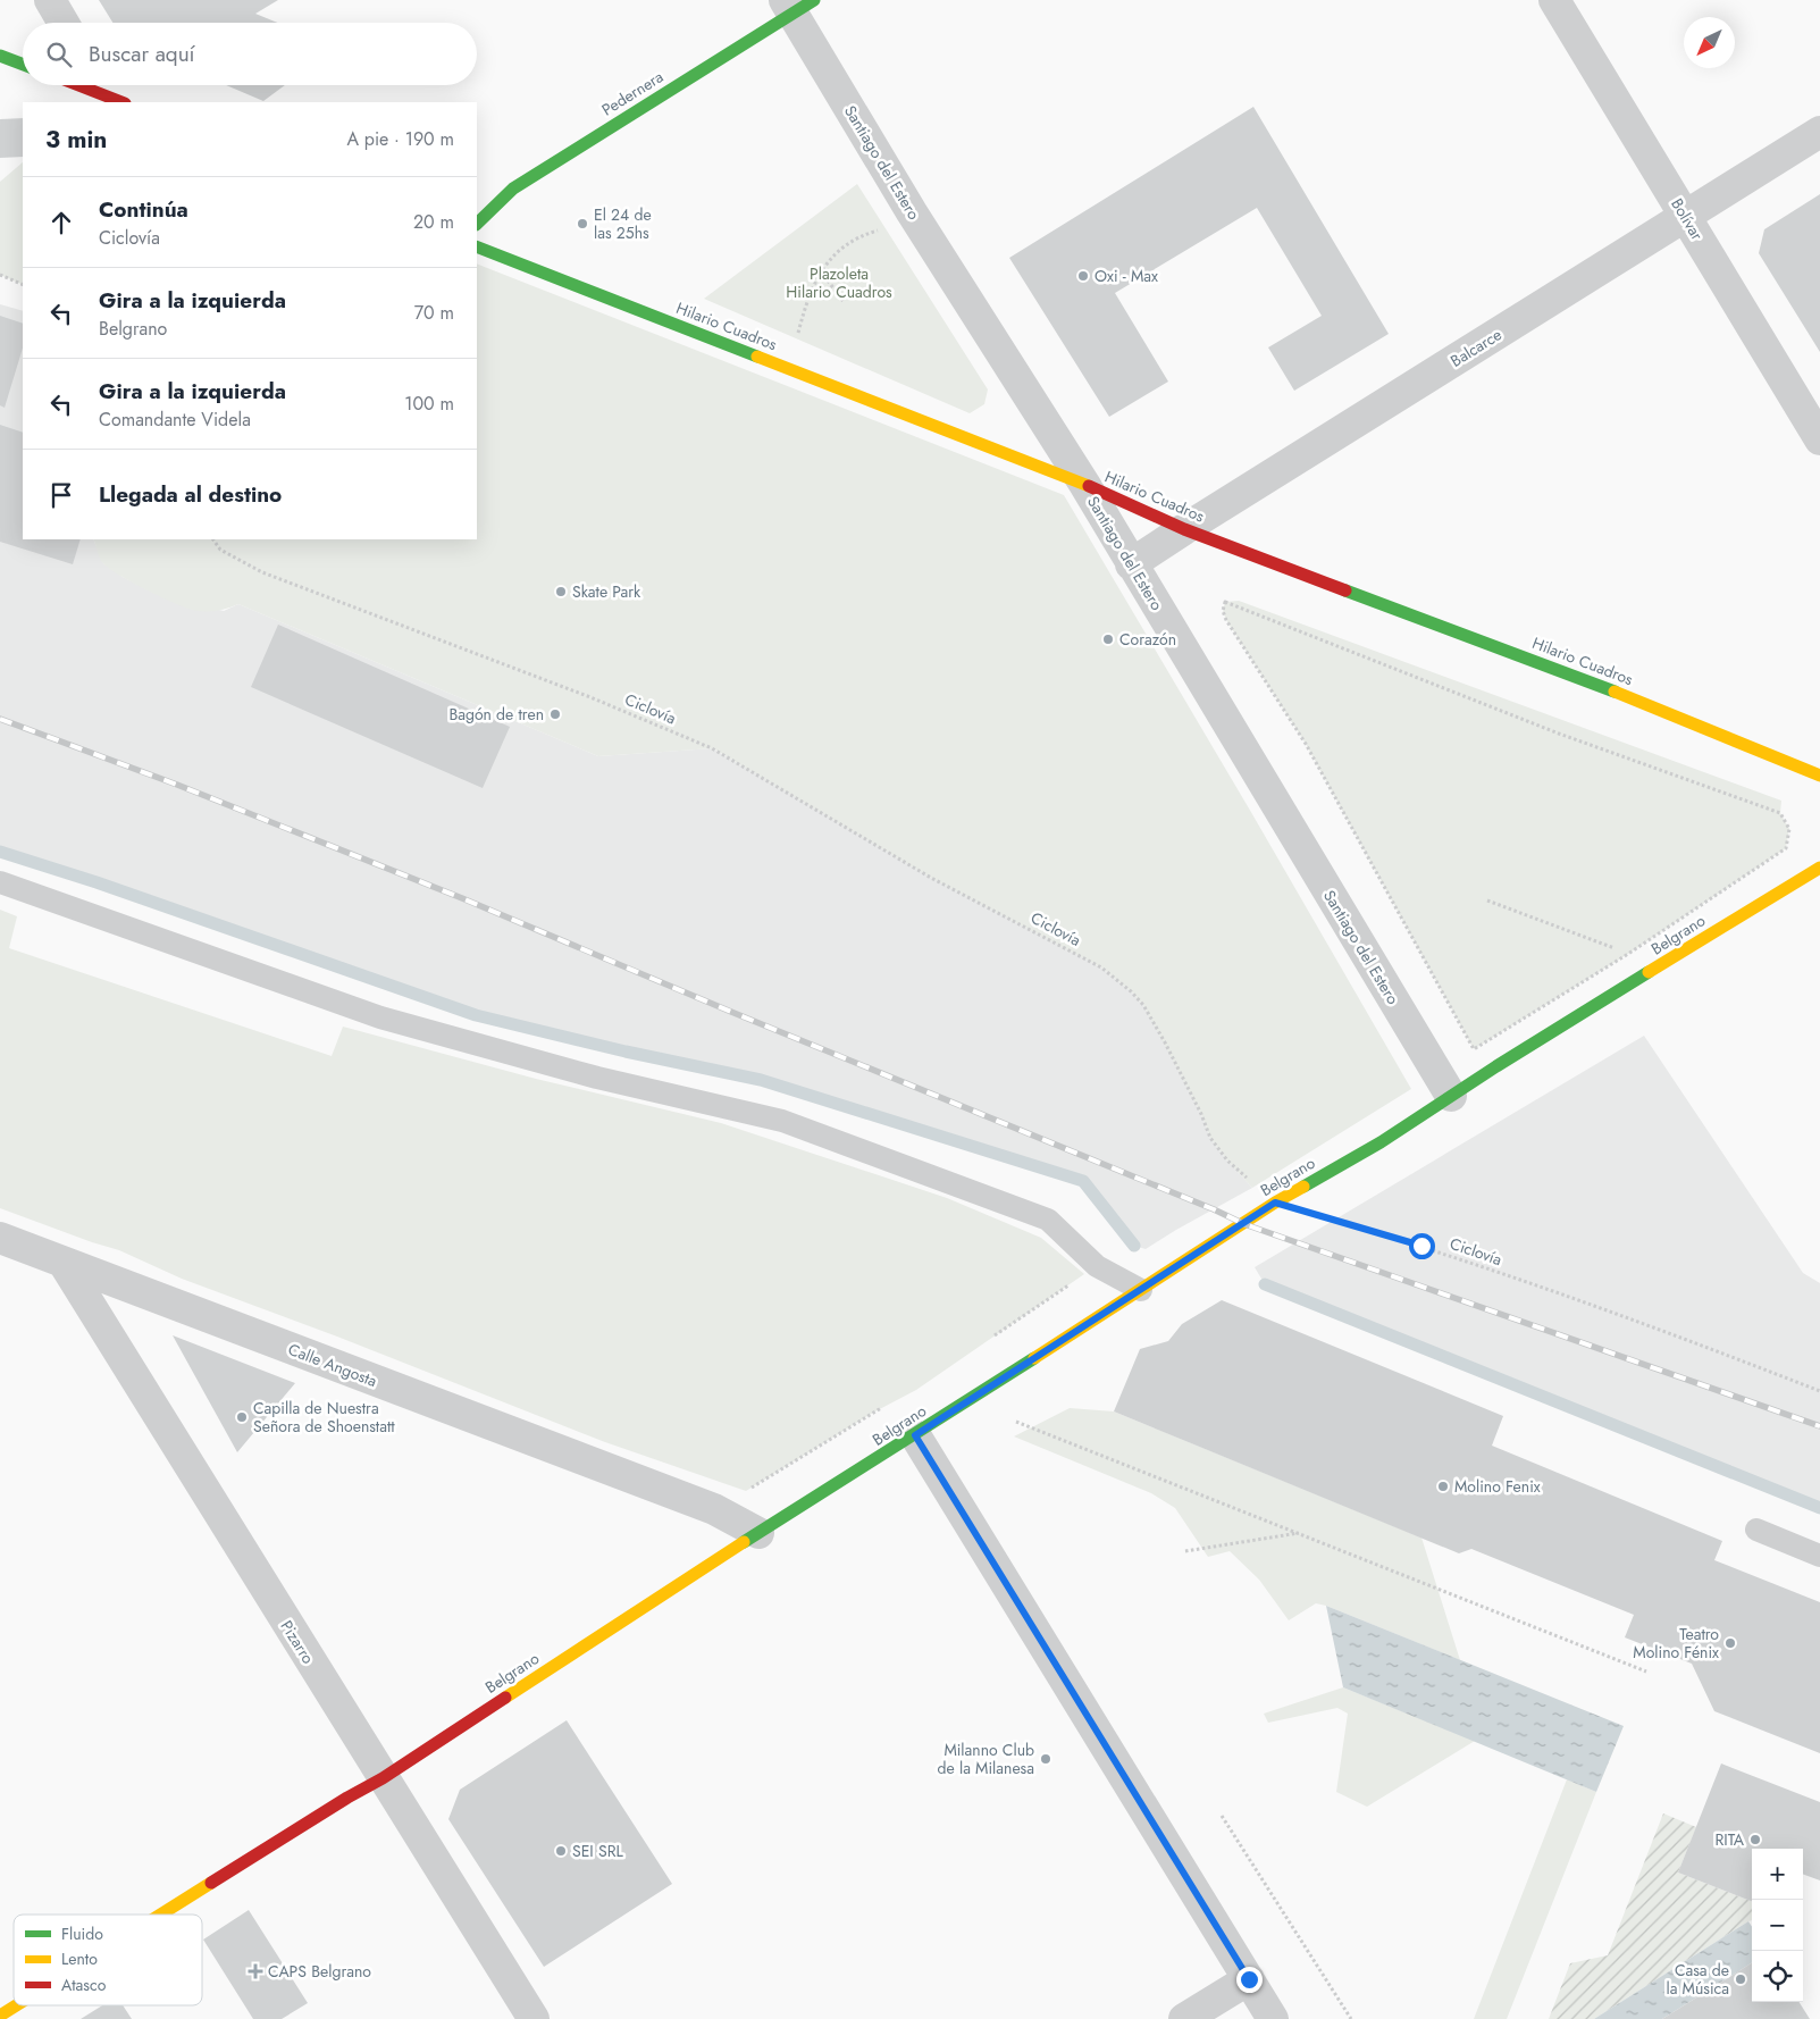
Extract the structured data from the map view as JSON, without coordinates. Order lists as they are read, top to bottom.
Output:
{
  "streets": {
    "street": [
      "Pedernera",
      "Santiago del Estero",
      "Bolívar",
      "Hilario Cuadros",
      "Balcarce",
      "Belgrano",
      "Calle Angosta",
      "Pizarro"
    ],
    "path": ["Ciclovía"]
  },
  "crossings": [
    ["Pedernera", "Santiago del Estero"],
    ["Santiago del Estero", "Hilario Cuadros"],
    ["Santiago del Estero", "Balcarce"],
    ["Santiago del Estero", "Belgrano"],
    ["Bolívar", "Balcarce"],
    ["Hilario Cuadros", "Balcarce"],
    ["Ciclovía", "Belgrano"],
    ["Belgrano", "Calle Angosta"],
    ["Belgrano", "Pizarro"],
    ["Calle Angosta", "Pizarro"]
  ],
  "parks": ["Plazoleta Hilario Cuadros"],
  "places": {
    "other": [
      "El 24 de las 25hs",
      "Oxi - Max",
      "Skate Park",
      "Corazón",
      "Bagón de tren",
      "Capilla de Nuestra Señora de Shoenstatt",
      "Molino Fenix",
      "Teatro Molino Fénix",
      "Milanno Club de la Milanesa",
      "RITA",
      "SEI SRL",
      "Casa de la Música"
    ],
    "health": ["CAPS Belgrano"]
  },
  "legend": ["Fluido", "Lento", "Atasco"],
  "north": "bottom left",
  "page": {
    "search": "Buscar aquí",
    "heading": ["3 min", "A pie · 190 m"],
    "list": [
      ["Continúa", "Ciclovía", "20 m"],
      ["Gira a la izquierda", "Belgrano", "70 m"],
      ["Gira a la izquierda", "Comandante Videla", "100 m"],
      "Llegada al destino"
    ],
    "map_buttons": ["+", "−"]
  }
}
